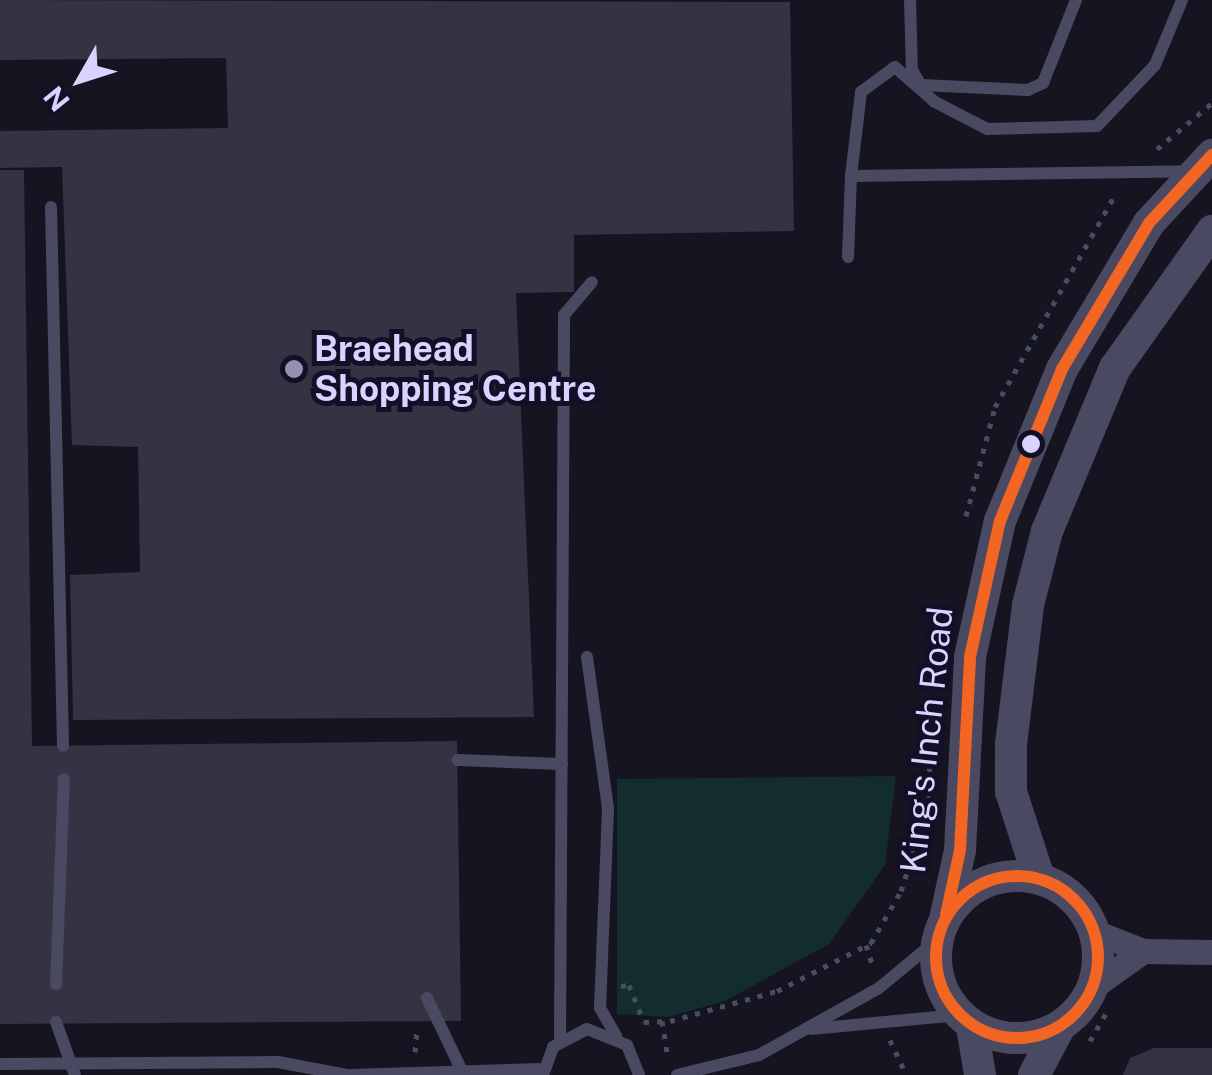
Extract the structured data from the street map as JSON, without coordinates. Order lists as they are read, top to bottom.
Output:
{
  "streets": {
    "street": ["King's Inch Road"]
  },
  "places": ["Braehead Shopping Centre"],
  "north": "bottom left"
}
